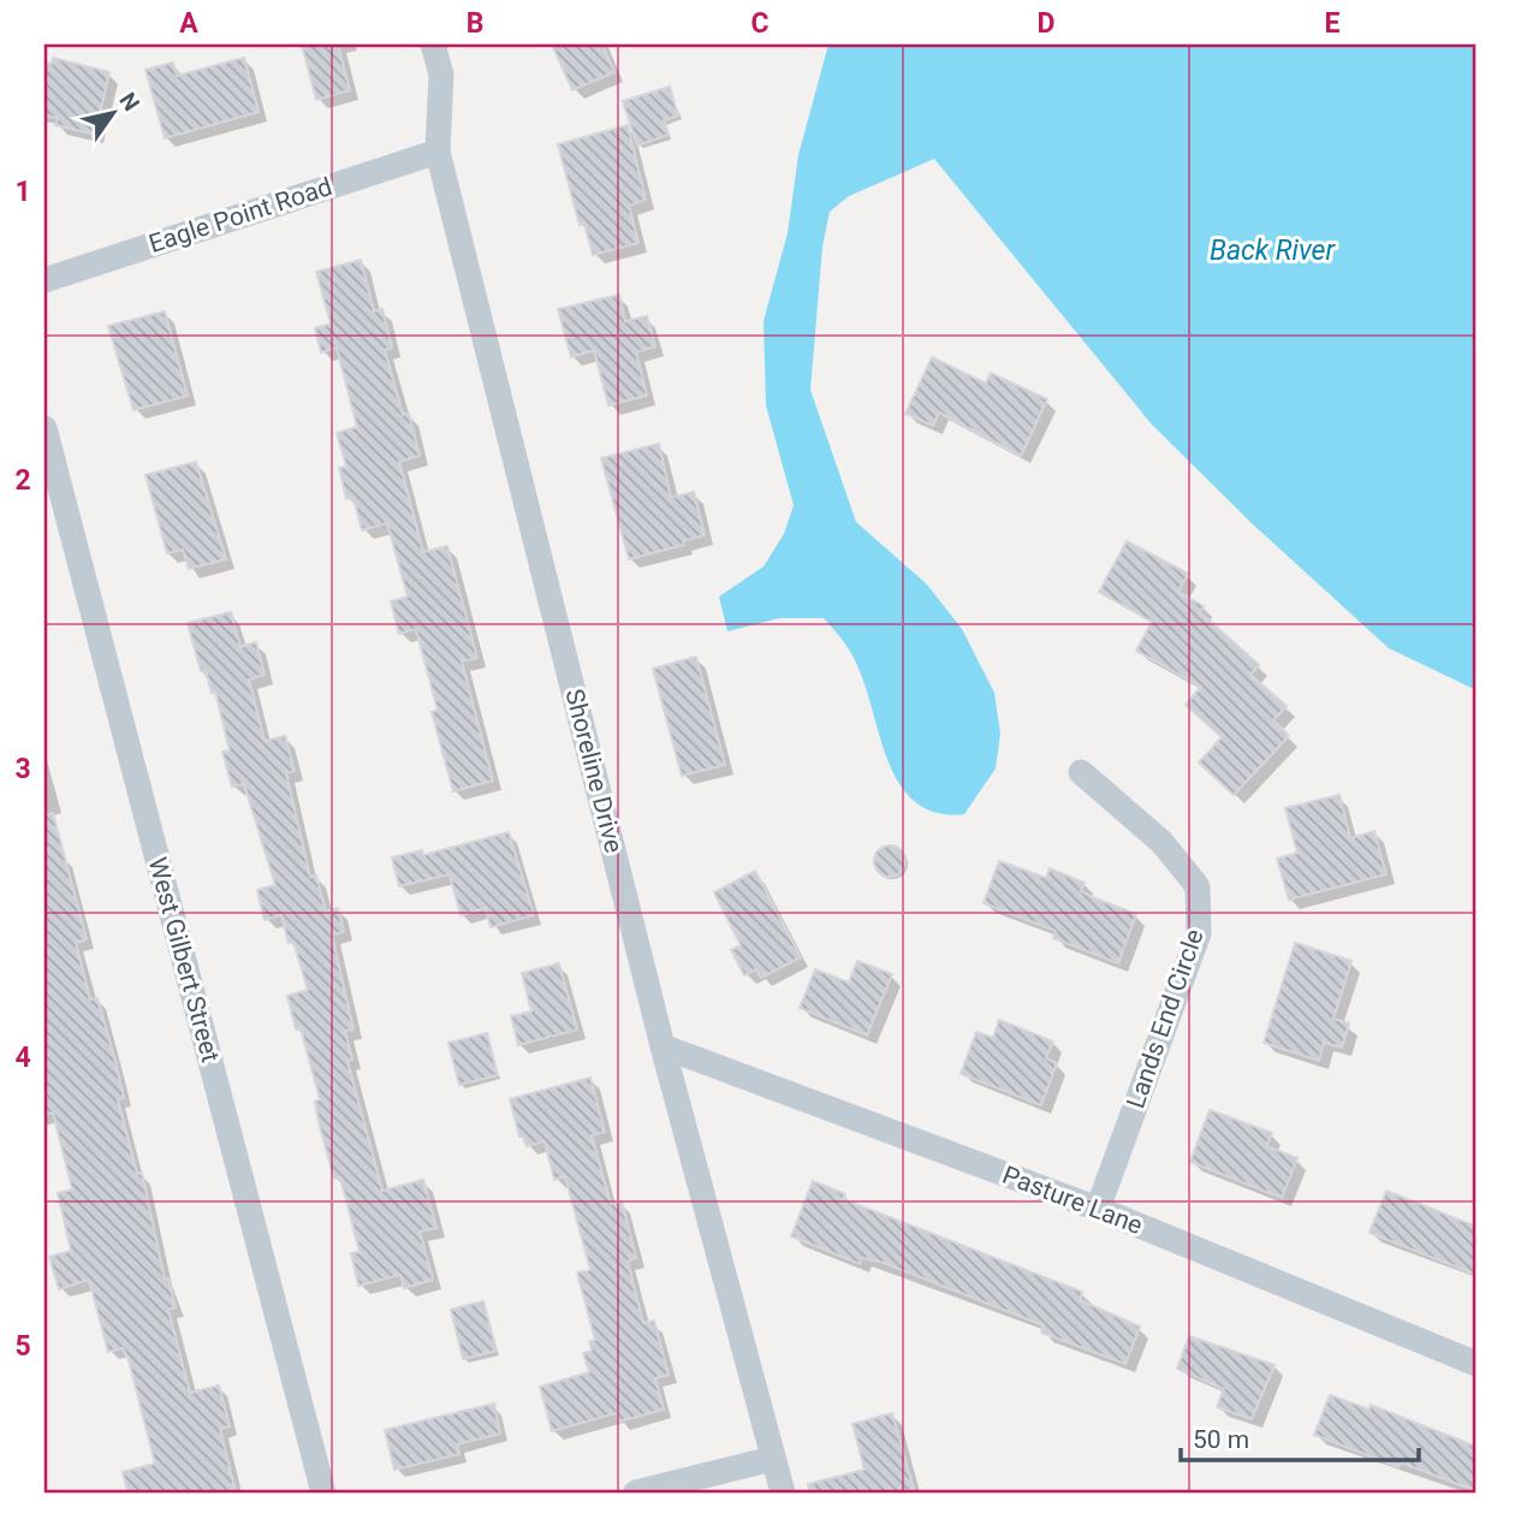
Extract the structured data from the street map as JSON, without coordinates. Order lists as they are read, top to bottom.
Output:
{
  "streets": {
    "street": [
      "Eagle Point Road",
      "Shoreline Drive",
      "West Gilbert Street",
      "Lands End Circle",
      "Pasture Lane"
    ]
  },
  "crossings": [
    ["Eagle Point Road", "Shoreline Drive"],
    ["Shoreline Drive", "Pasture Lane"],
    ["Lands End Circle", "Pasture Lane"]
  ],
  "water": ["Back River"],
  "scale_bar": "50 m",
  "north": "top right",
  "grid": {
    "columns": [
      "A",
      "B",
      "C",
      "D",
      "E"
    ],
    "rows": [
      "1",
      "2",
      "3",
      "4",
      "5"
    ]
  }
}
